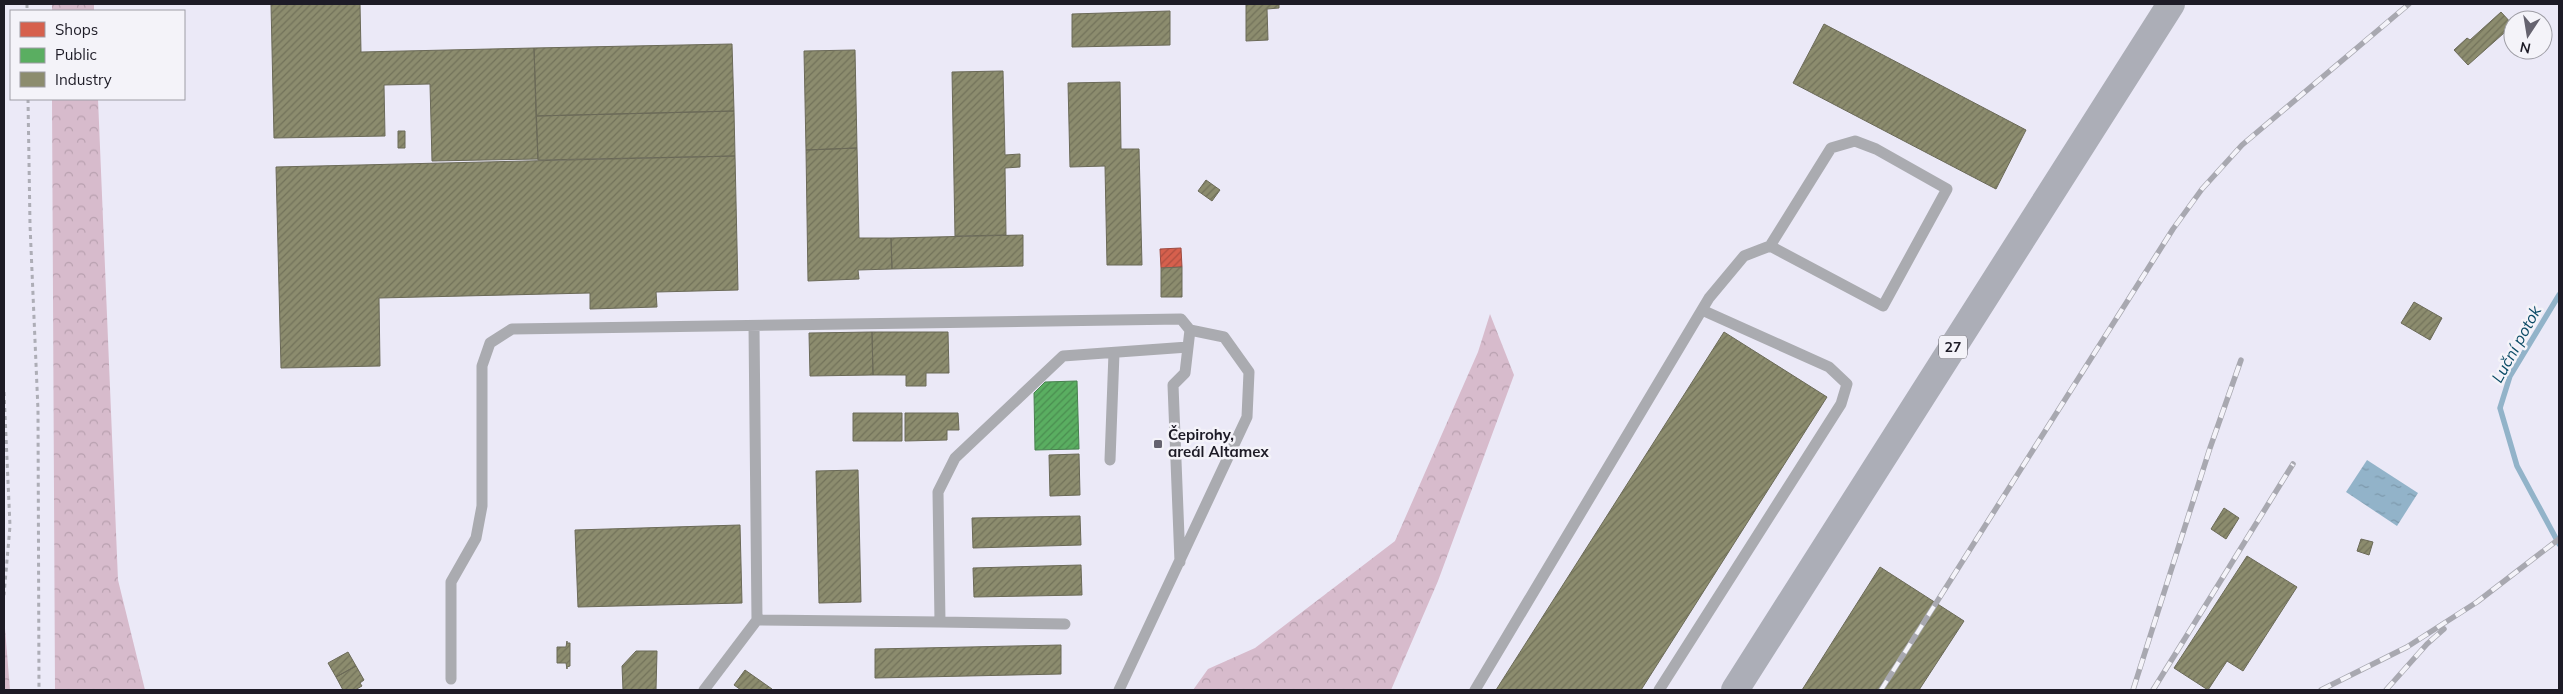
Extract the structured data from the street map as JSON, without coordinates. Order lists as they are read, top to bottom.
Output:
{
  "streets": {
    "main road": ["27"]
  },
  "water": ["Luční potok"],
  "places": {
    "transit": ["Čepirohy, areál Altamex"]
  },
  "legend": ["Shops", "Public", "Industry"],
  "north": "bottom"
}
